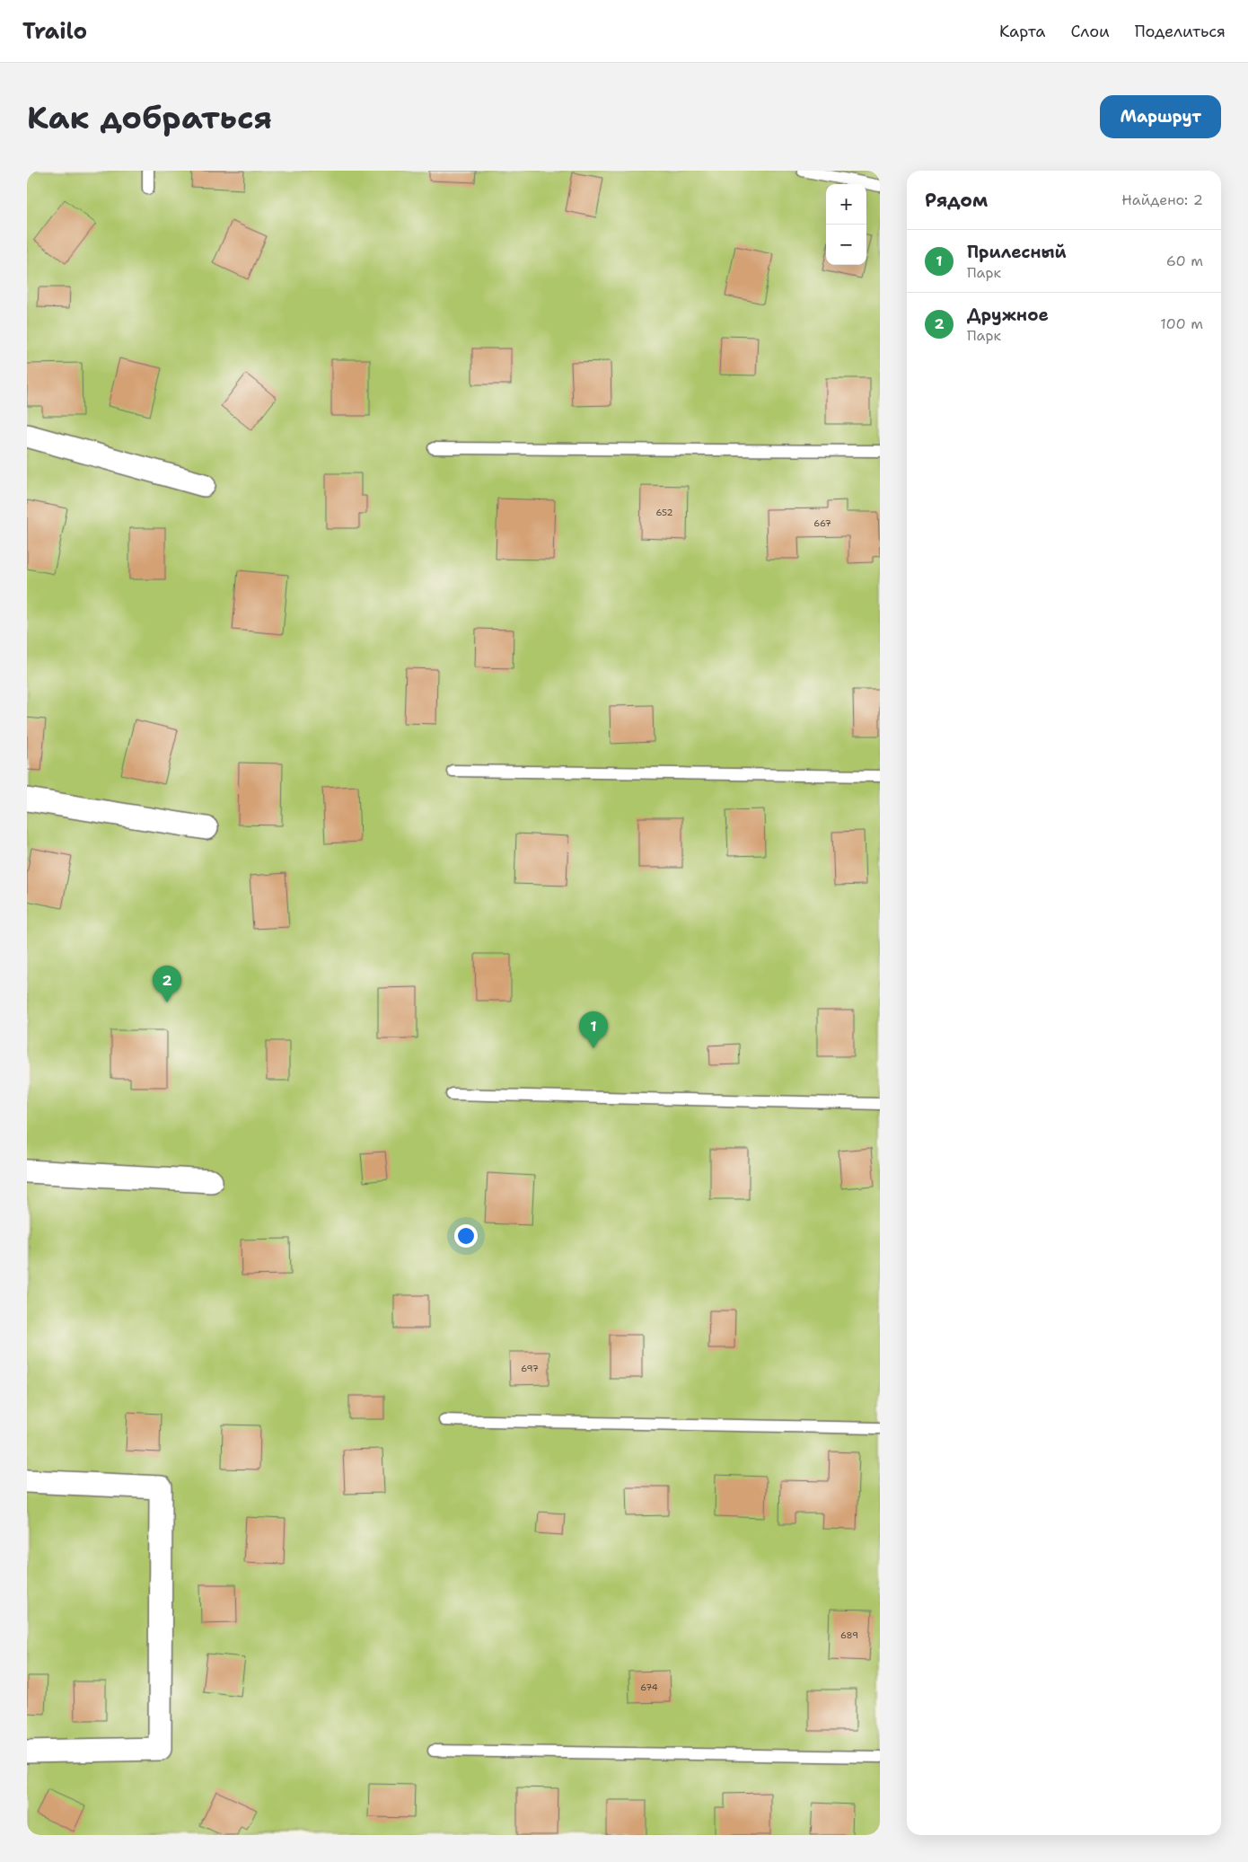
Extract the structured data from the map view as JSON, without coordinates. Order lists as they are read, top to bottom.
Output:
{
  "house_numbers": [
    "652",
    "667",
    "697",
    "689",
    "674"
  ],
  "page": {
    "header": "Trailo",
    "nav": ["Карта", "Слои", "Поделиться"],
    "buttons": "Маршрут",
    "title": "Как добраться",
    "heading": ["Рядом", "Найдено: 2"],
    "map_buttons": ["+", "−"],
    "list": [
      {
        "mark": "1",
        "name": "Прилесный",
        "note": "Парк",
        "value": "60 m"
      },
      {
        "mark": "2",
        "name": "Дружное",
        "note": "Парк",
        "value": "100 m"
      }
    ],
    "pins": ["2", "1"]
  }
}
